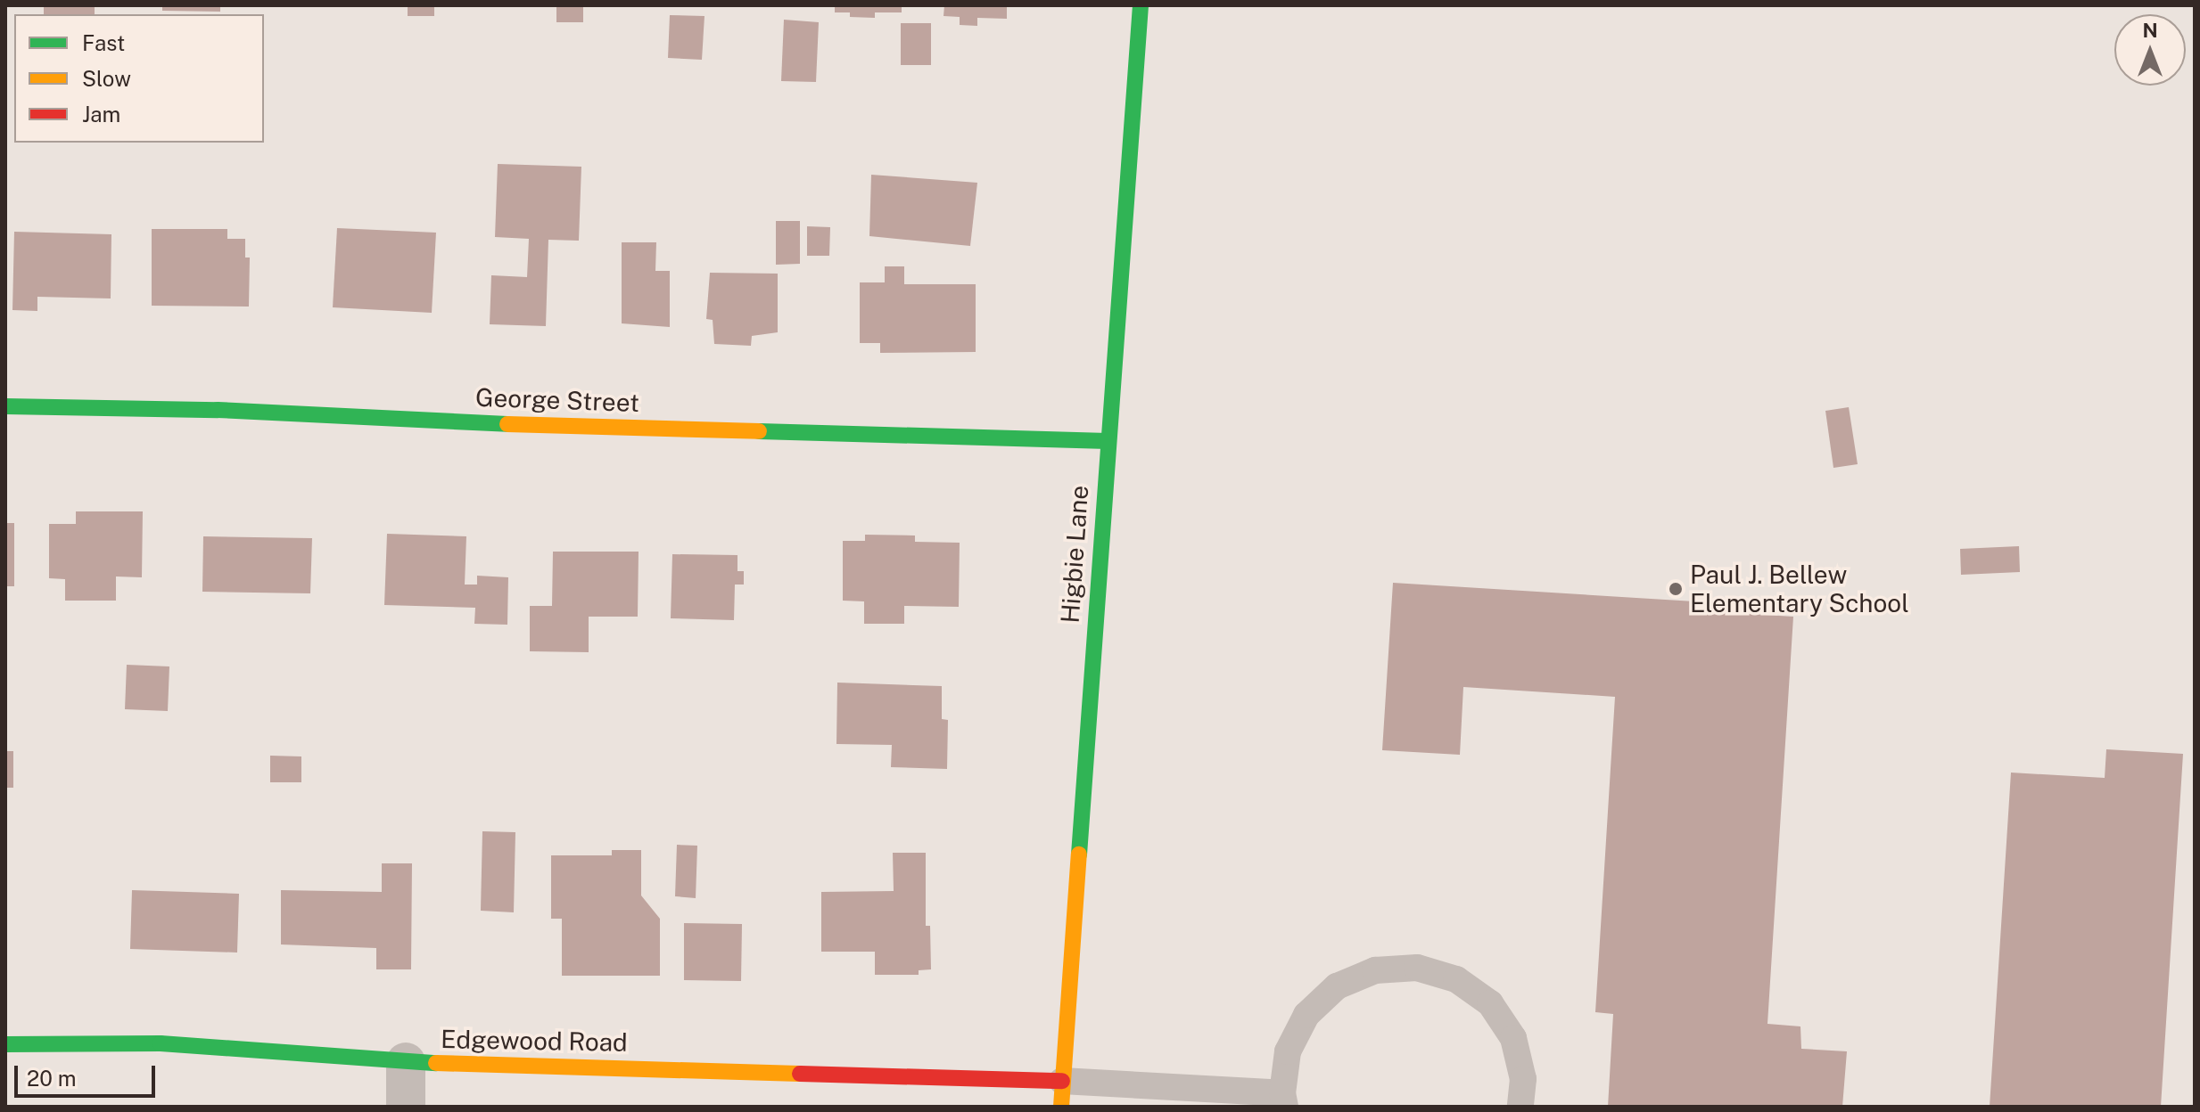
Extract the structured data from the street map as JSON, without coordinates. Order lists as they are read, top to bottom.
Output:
{
  "streets": {
    "street": ["George Street", "Higbie Lane", "Edgewood Road"]
  },
  "crossings": [
    ["George Street", "Higbie Lane"],
    ["Higbie Lane", "Edgewood Road"]
  ],
  "places": ["Paul J. Bellew Elementary School"],
  "legend": ["Fast", "Slow", "Jam"],
  "scale_bar": "20 m",
  "north": "top"
}
